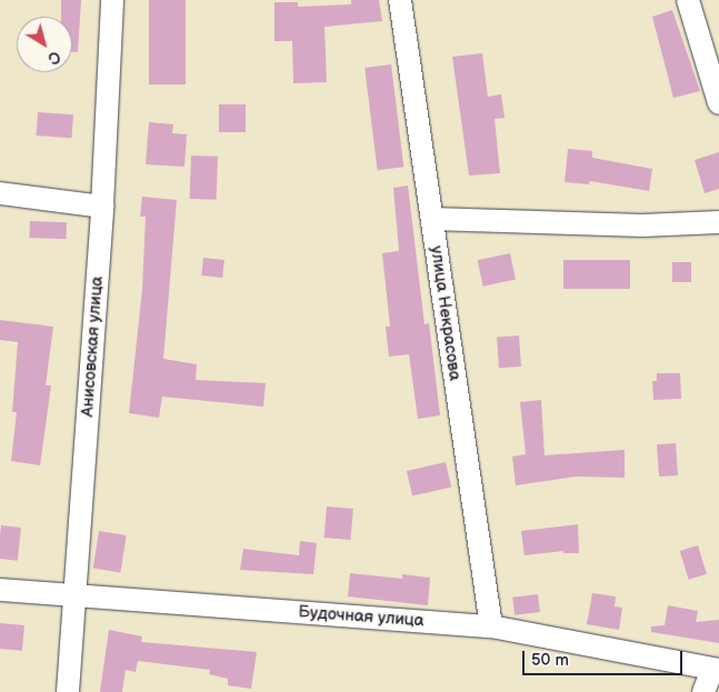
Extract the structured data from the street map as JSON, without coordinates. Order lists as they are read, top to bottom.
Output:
{
  "streets": {
    "street": ["улица Некрасова", "Анисовская улица", "Будочная улица"]
  },
  "crossings": [
    ["улица Некрасова", "Будочная улица"],
    ["Анисовская улица", "Будочная улица"]
  ],
  "scale_bar": "50 m",
  "north": "bottom right"
}
